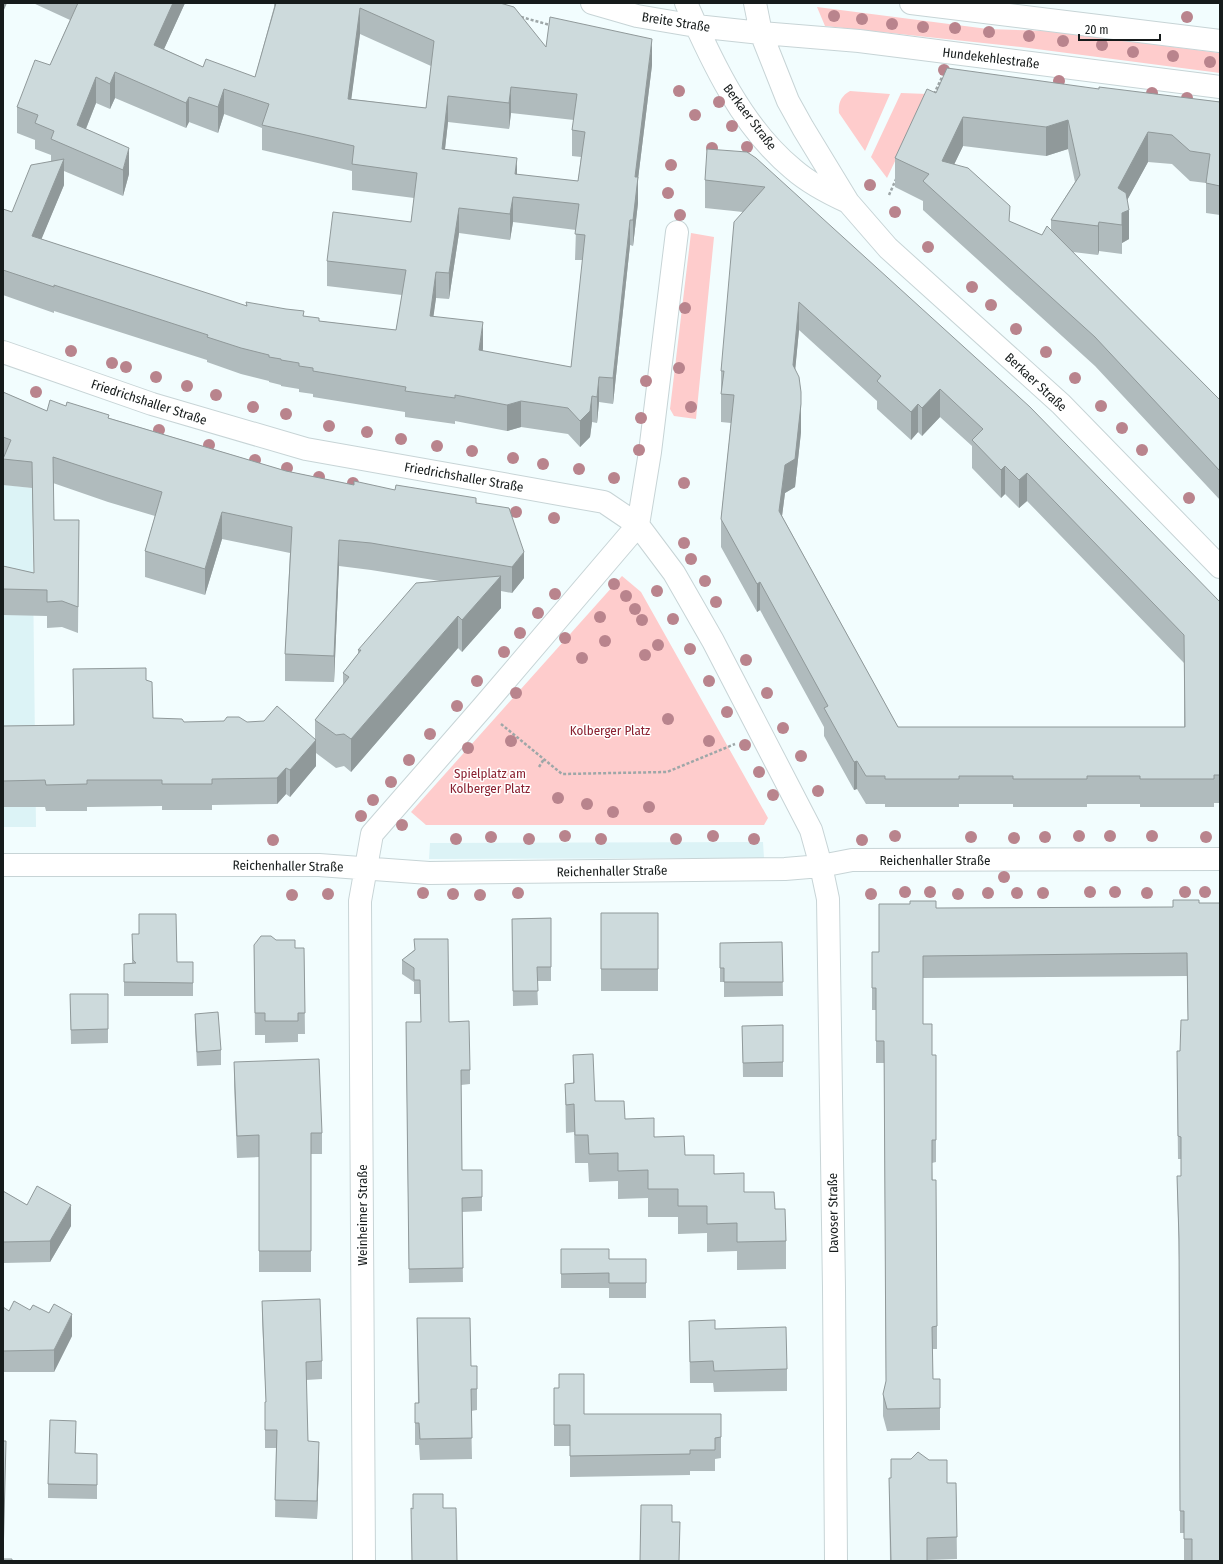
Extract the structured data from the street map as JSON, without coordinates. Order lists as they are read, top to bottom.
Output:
{
  "streets": {
    "street": [
      "Breite Straße",
      "Hundekehlestraße",
      "Berkaer Straße",
      "Friedrichshaller Straße",
      "Reichenhaller Straße",
      "Davoser Straße",
      "Weinheimer Straße"
    ]
  },
  "crossings": [
    ["Breite Straße", "Hundekehlestraße"],
    ["Breite Straße", "Berkaer Straße"],
    ["Hundekehlestraße", "Berkaer Straße"],
    ["Reichenhaller Straße", "Davoser Straße"],
    ["Reichenhaller Straße", "Weinheimer Straße"]
  ],
  "parks": ["Kolberger Platz", "Spielplatz am Kolberger Platz"],
  "scale_bar": "20 m"
}
